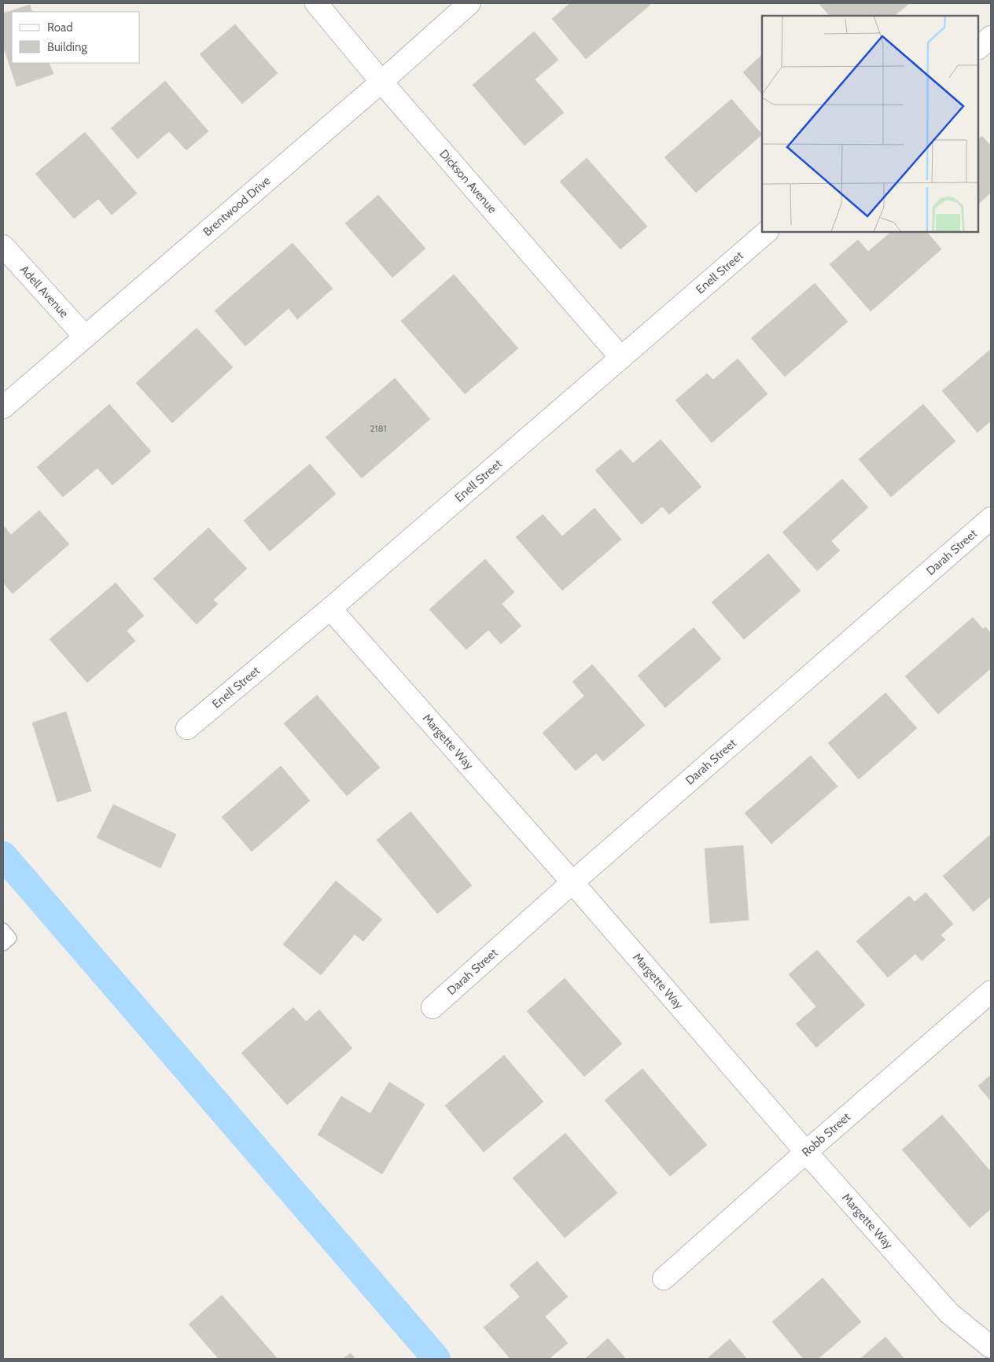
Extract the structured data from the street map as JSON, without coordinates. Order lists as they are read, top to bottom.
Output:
{
  "streets": {
    "street": [
      "Dickson Avenue",
      "Brentwood Drive",
      "Enell Street",
      "Adell Avenue",
      "Darah Street",
      "Margette Way",
      "Robb Street"
    ]
  },
  "crossings": [
    ["Dickson Avenue", "Brentwood Drive"],
    ["Dickson Avenue", "Enell Street"],
    ["Brentwood Drive", "Adell Avenue"],
    ["Enell Street", "Margette Way"],
    ["Darah Street", "Margette Way"],
    ["Margette Way", "Robb Street"]
  ],
  "house_numbers": ["2181"],
  "legend": ["Road", "Building"]
}
